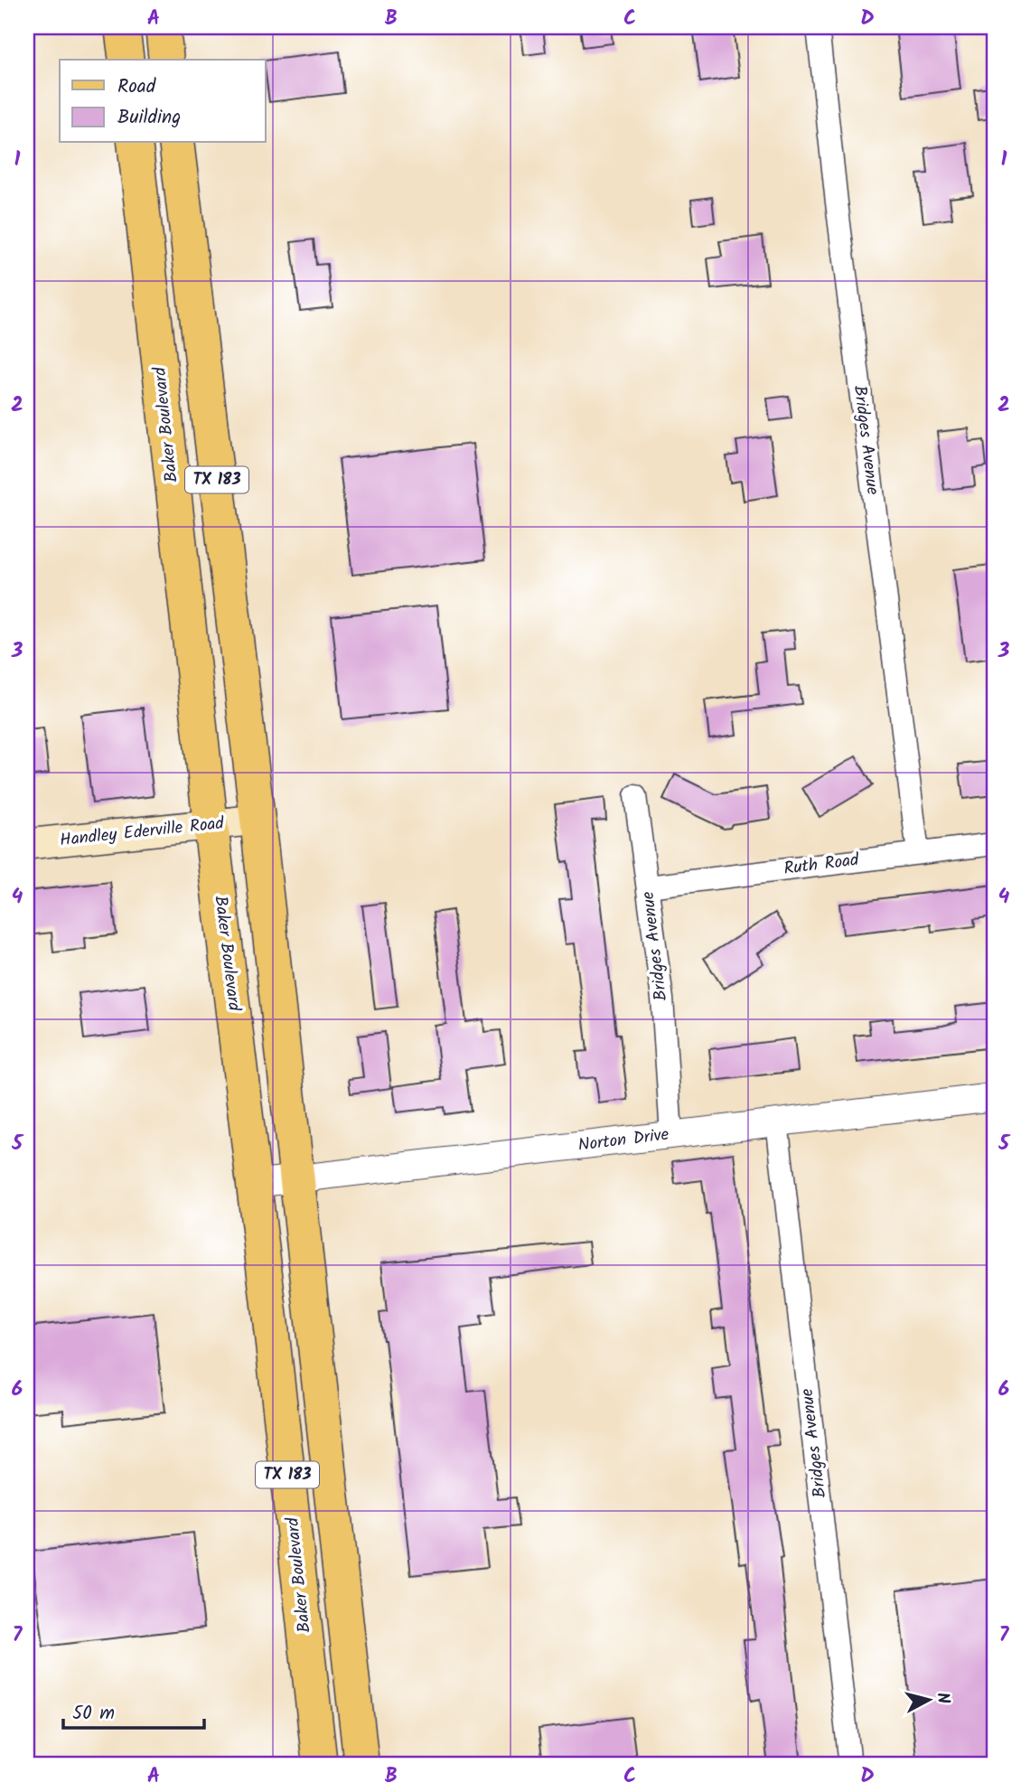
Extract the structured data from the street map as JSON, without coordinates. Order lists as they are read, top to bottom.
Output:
{
  "streets": {
    "main road": ["Baker Boulevard", "TX 183", "Handley Ederville Road"],
    "street": ["Bridges Avenue", "Ruth Road", "Norton Drive"]
  },
  "crossings": [
    ["Baker Boulevard", "Handley Ederville Road"],
    ["Baker Boulevard", "Norton Drive"],
    ["Bridges Avenue", "Ruth Road"],
    ["Bridges Avenue", "Norton Drive"],
    ["TX 183", "Handley Ederville Road"],
    ["TX 183", "Norton Drive"]
  ],
  "legend": ["Road", "Building"],
  "scale_bar": "50 m",
  "north": "right",
  "grid": {
    "columns": [
      "A",
      "B",
      "C",
      "D"
    ],
    "rows": [
      "1",
      "2",
      "3",
      "4",
      "5",
      "6",
      "7"
    ]
  }
}
